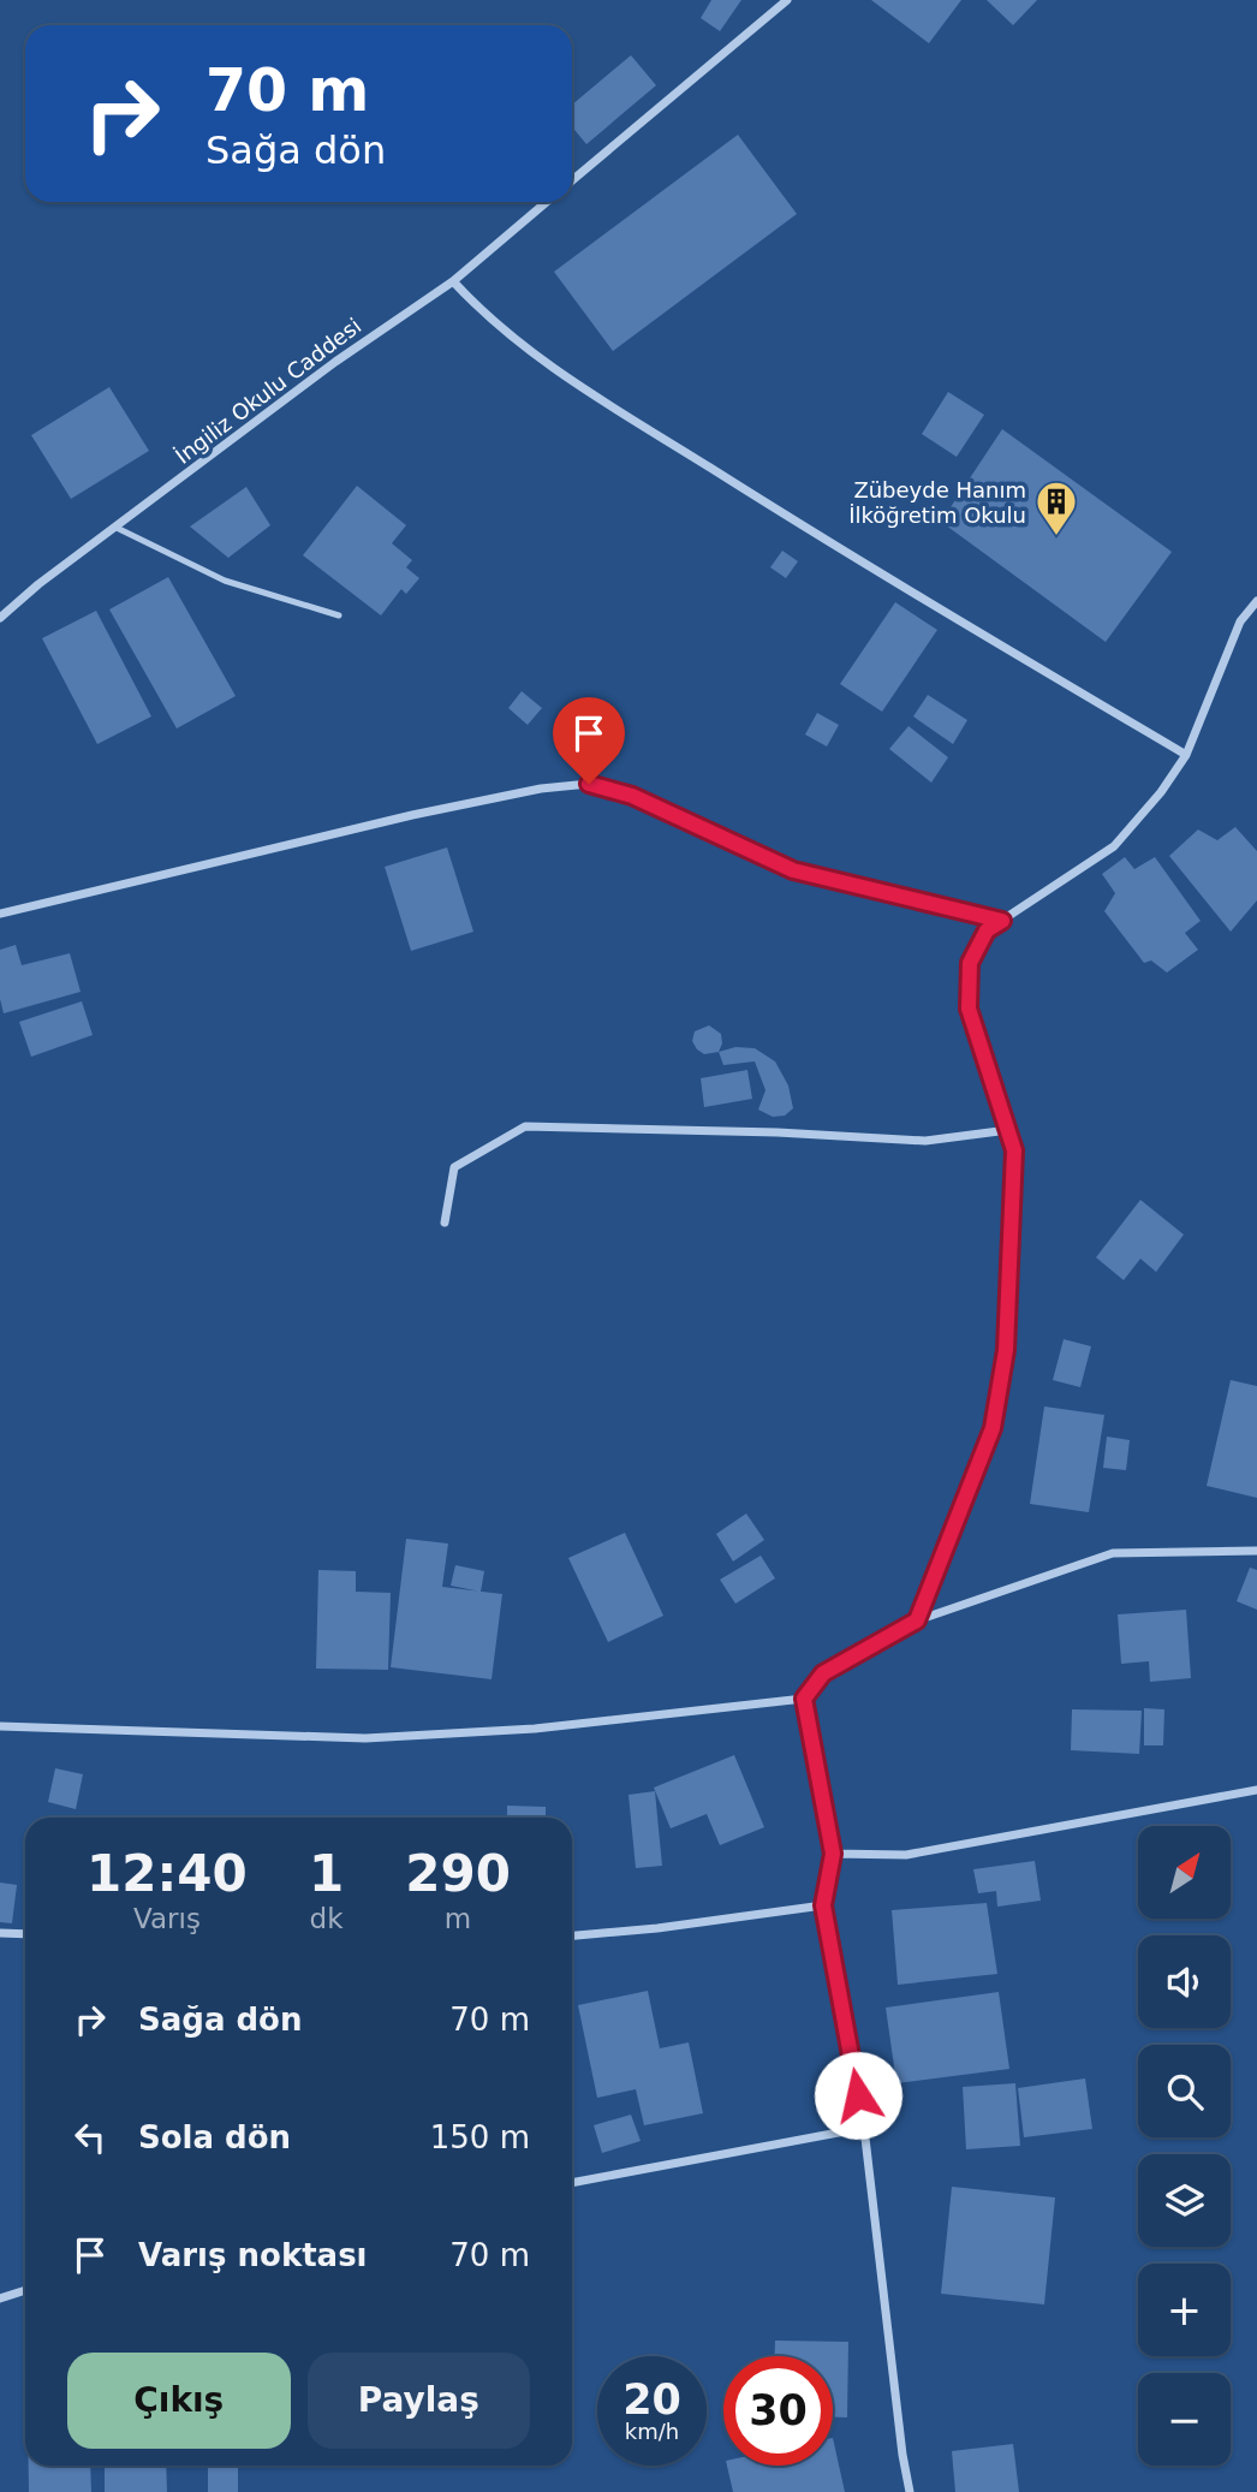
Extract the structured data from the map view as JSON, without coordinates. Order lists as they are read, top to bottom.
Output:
{
  "streets": {
    "street": ["İngiliz Okulu Caddesi"]
  },
  "places": {
    "building": ["Zübeyde Hanım İlköğretim Okulu"]
  },
  "north": "top right",
  "page": {
    "turn": ["70 m", "Sağa dön"],
    "eta": [
      "12:40",
      "Varış",
      "1",
      "dk",
      "290",
      "m"
    ],
    "map_buttons": ["+", "−"],
    "list": [
      {
        "name": "Sağa dön",
        "value": "70 m"
      },
      {
        "name": "Sola dön",
        "value": "150 m"
      },
      {
        "name": "Varış noktası",
        "value": "70 m"
      }
    ],
    "buttons": ["Çıkış", "Paylaş"],
    "speed": "20 km/h",
    "limit": "30"
  }
}
